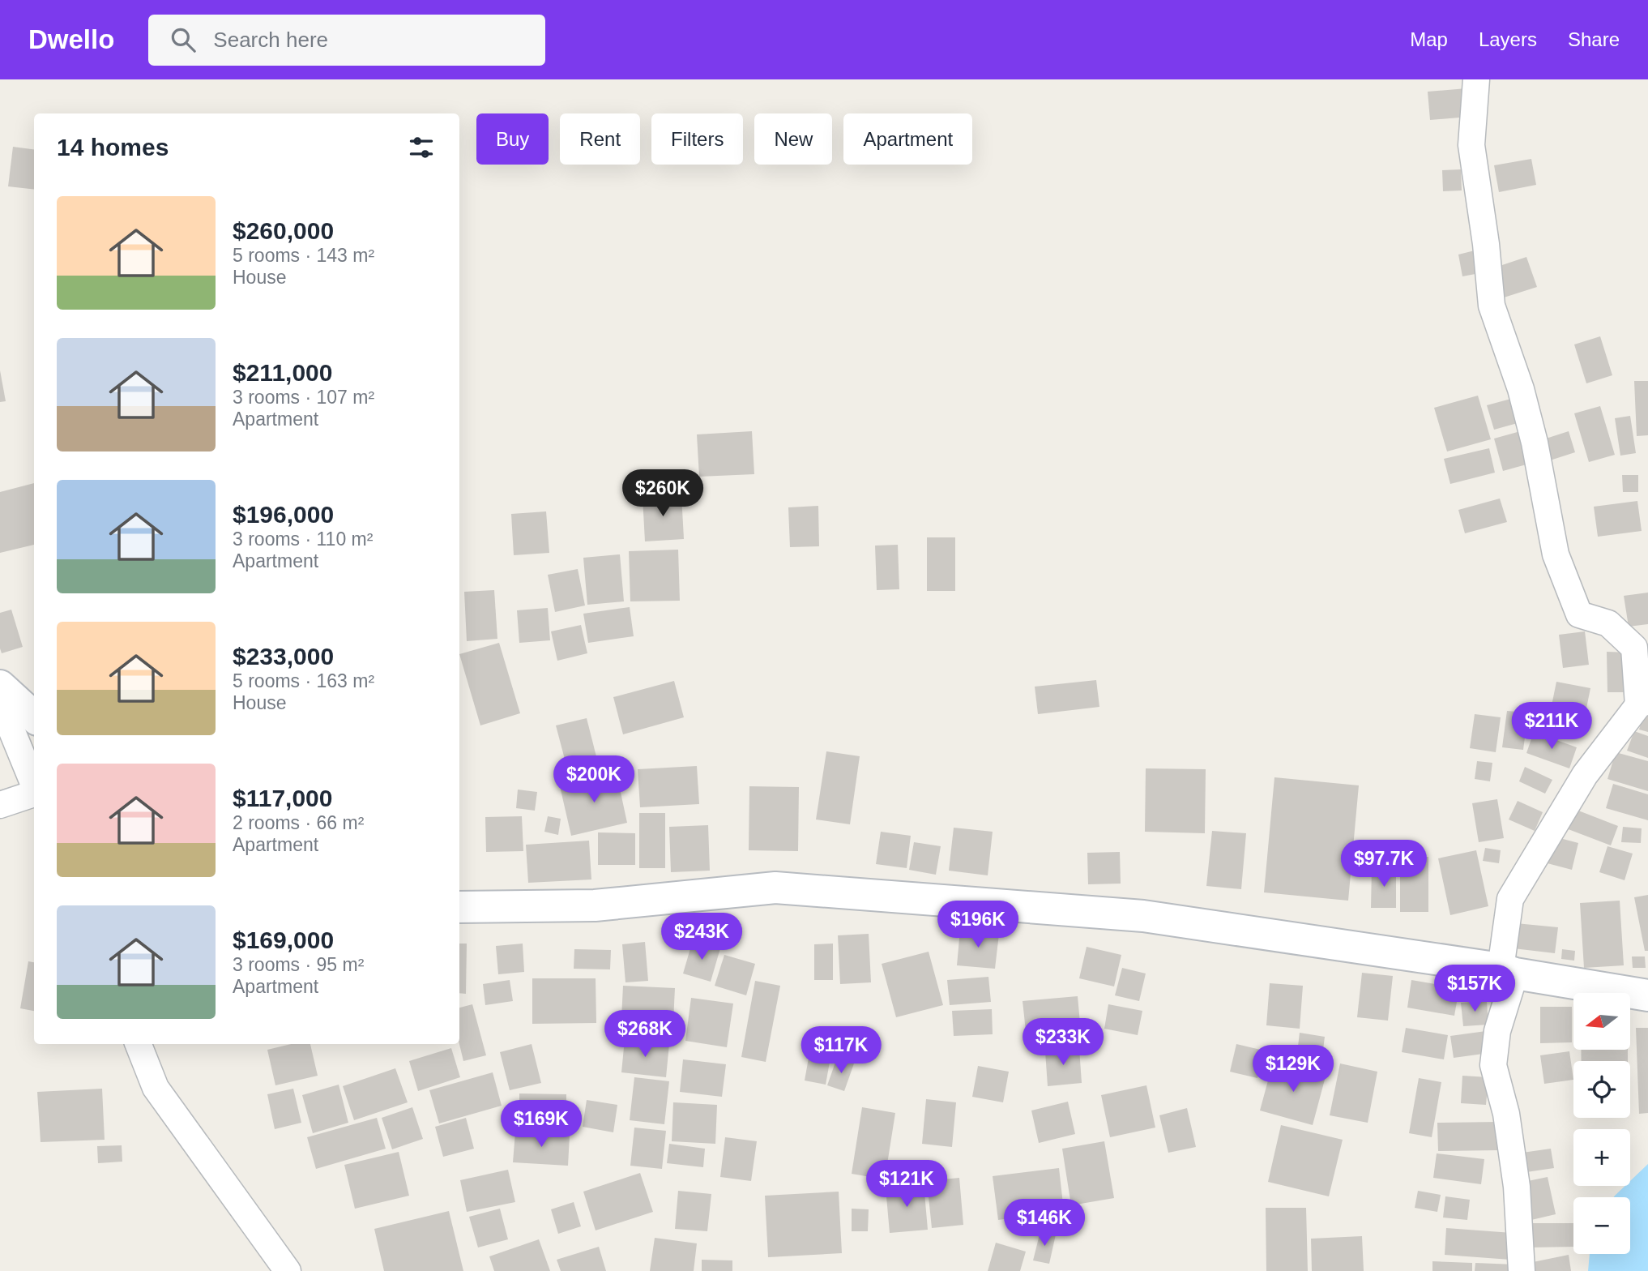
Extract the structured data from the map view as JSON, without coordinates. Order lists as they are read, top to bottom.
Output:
{
  "north": "left",
  "page": {
    "header": "Dwello",
    "search": "Search here",
    "nav": ["Map", "Layers", "Share"],
    "chip": [
      "Buy",
      "Rent",
      "Filters",
      "New",
      "Apartment"
    ],
    "heading": "14 homes",
    "list": [
      {
        "name": "$260,000",
        "note": "5 rooms · 143 m² · House"
      },
      {
        "name": "$211,000",
        "note": "3 rooms · 107 m² · Apartment"
      },
      {
        "name": "$196,000",
        "note": "3 rooms · 110 m² · Apartment"
      },
      {
        "name": "$233,000",
        "note": "5 rooms · 163 m² · House"
      },
      {
        "name": "$117,000",
        "note": "2 rooms · 66 m² · Apartment"
      },
      {
        "name": "$169,000",
        "note": "3 rooms · 95 m² · Apartment"
      }
    ],
    "price": [
      "$260K",
      "$211K",
      "$200K",
      "$97.7K",
      "$196K",
      "$243K",
      "$157K",
      "$268K",
      "$233K",
      "$117K",
      "$129K",
      "$169K",
      "$121K",
      "$146K"
    ],
    "map_buttons": ["+", "−"]
  }
}
